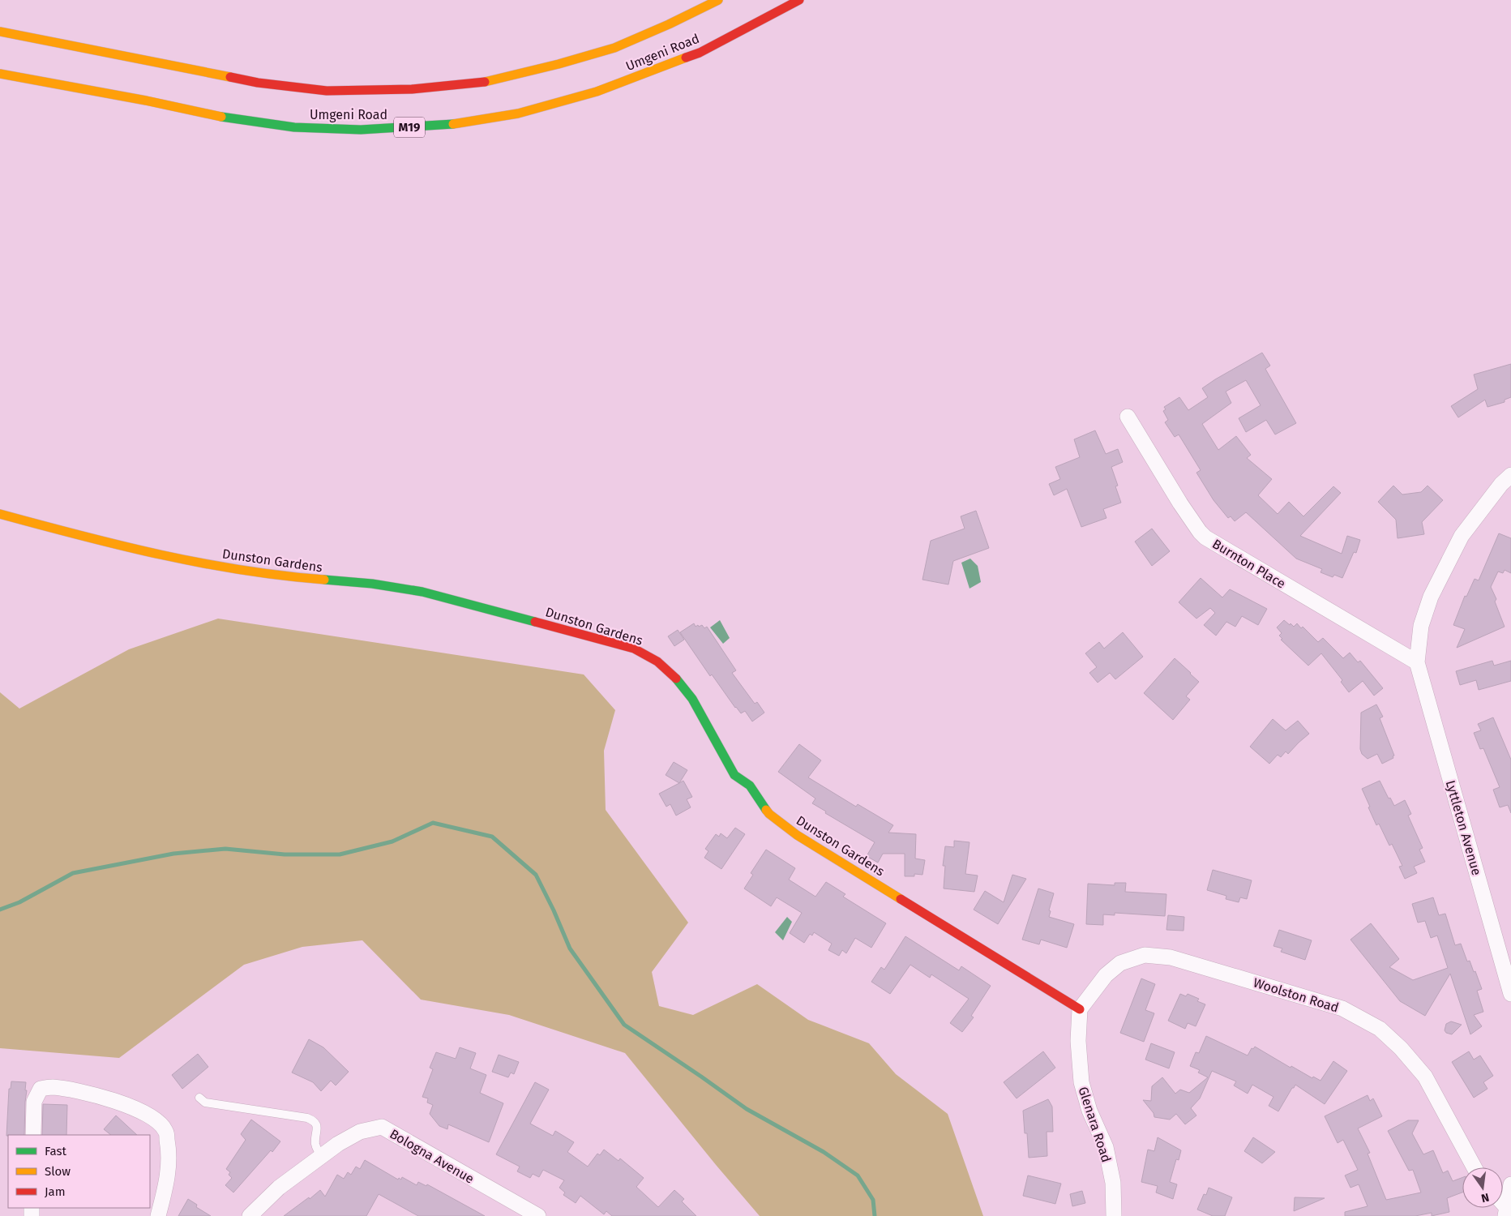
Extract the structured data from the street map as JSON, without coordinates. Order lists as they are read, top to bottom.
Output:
{
  "streets": {
    "main road": ["Umgeni Road", "M19", "Dunston Gardens"],
    "street": [
      "Burnton Place",
      "Lyttleton Avenue",
      "Woolston Road",
      "Glenara Road",
      "Bologna Avenue"
    ]
  },
  "crossings": [
    ["Dunston Gardens", "Woolston Road"],
    ["Dunston Gardens", "Glenara Road"],
    ["Burnton Place", "Lyttleton Avenue"],
    ["Woolston Road", "Glenara Road"]
  ],
  "legend": ["Fast", "Slow", "Jam"],
  "north": "bottom"
}
